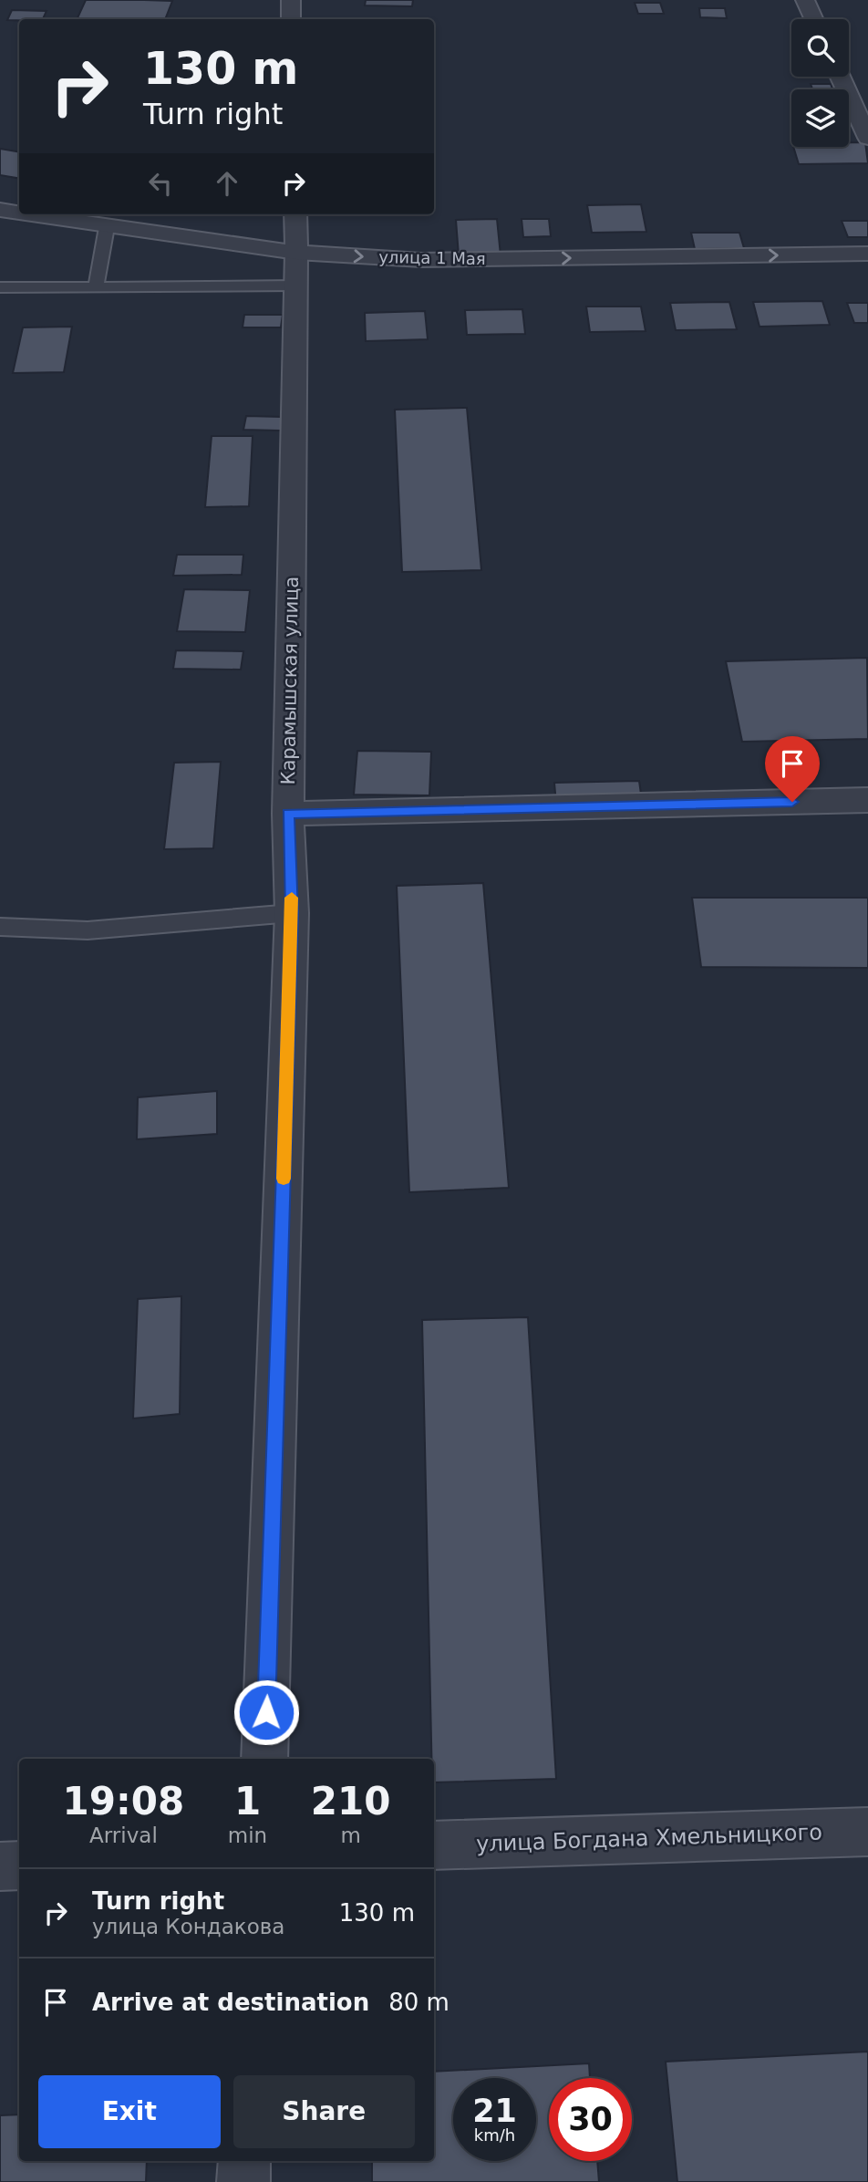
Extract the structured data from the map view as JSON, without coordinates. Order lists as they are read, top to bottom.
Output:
{
  "streets": {
    "street": ["улица 1 Мая", "Карамышская улица", "улица Богдана Хмельницкого"]
  },
  "crossings": [
    ["улица 1 Мая", "Карамышская улица"]
  ],
  "one_way": ["улица 1 Мая"],
  "page": {
    "turn": ["130 m", "Turn right"],
    "eta": [
      "19:08",
      "Arrival",
      "1",
      "min",
      "210",
      "m"
    ],
    "list": [
      {
        "name": "Turn right",
        "note": "улица Кондакова",
        "value": "130 m"
      },
      {
        "name": "Arrive at destination",
        "value": "80 m"
      }
    ],
    "buttons": ["Exit", "Share"],
    "speed": "21 km/h",
    "limit": "30"
  }
}
